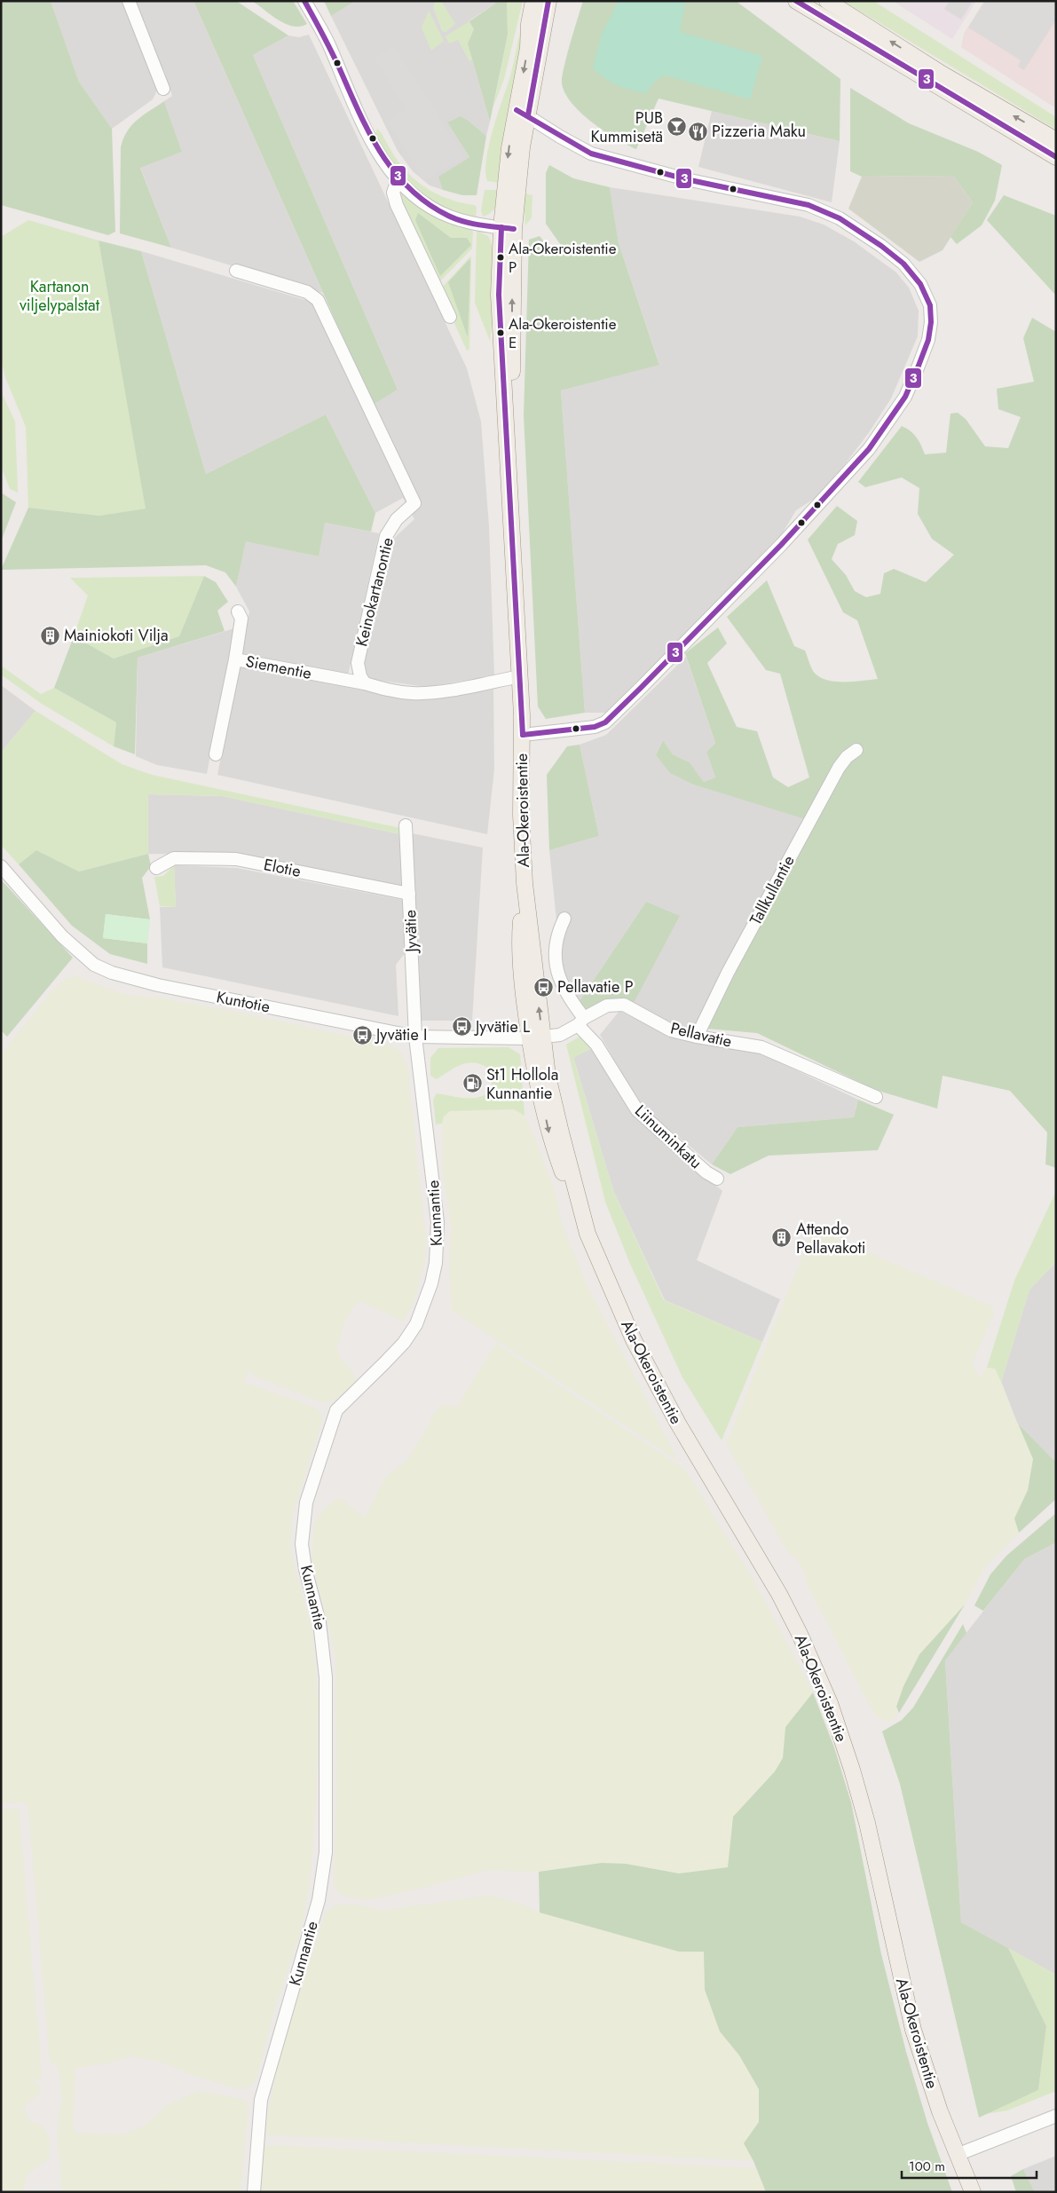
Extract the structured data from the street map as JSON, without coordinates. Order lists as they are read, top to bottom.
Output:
{
  "streets": {
    "main road": ["Ala-Okeroistentie"],
    "street": [
      "Keinokartanontie",
      "Siementie",
      "Elotie",
      "Tallkullantie",
      "Jyvätie",
      "Kuntotie",
      "Pellavatie",
      "Liinuminkatu",
      "Kunnantie"
    ]
  },
  "crossings": [
    ["Keinokartanontie", "Siementie"],
    ["Ala-Okeroistentie", "Kuntotie"],
    ["Ala-Okeroistentie", "Pellavatie"],
    ["Elotie", "Jyvätie"],
    ["Tallkullantie", "Pellavatie"],
    ["Jyvätie", "Kuntotie"],
    ["Jyvätie", "Kunnantie"],
    ["Kuntotie", "Pellavatie"],
    ["Kuntotie", "Kunnantie"],
    ["Pellavatie", "Liinuminkatu"]
  ],
  "parks": ["Kartanon viljelypalstat"],
  "places": {
    "bar": ["PUB Kummisetä"],
    "restaurant": ["Pizzeria Maku"],
    "other": ["Ala-Okeroistentie P", "Ala-Okeroistentie E"],
    "building": ["Mainiokoti Vilja", "Attendo Pellavakoti"],
    "bus stop": ["Pellavatie P", "Jyvätie L", "Jyvätie I"],
    "fuel station": ["St1 Hollola Kunnantie"]
  },
  "lines": ["transit line 3"],
  "scale_bar": "100 m"
}
